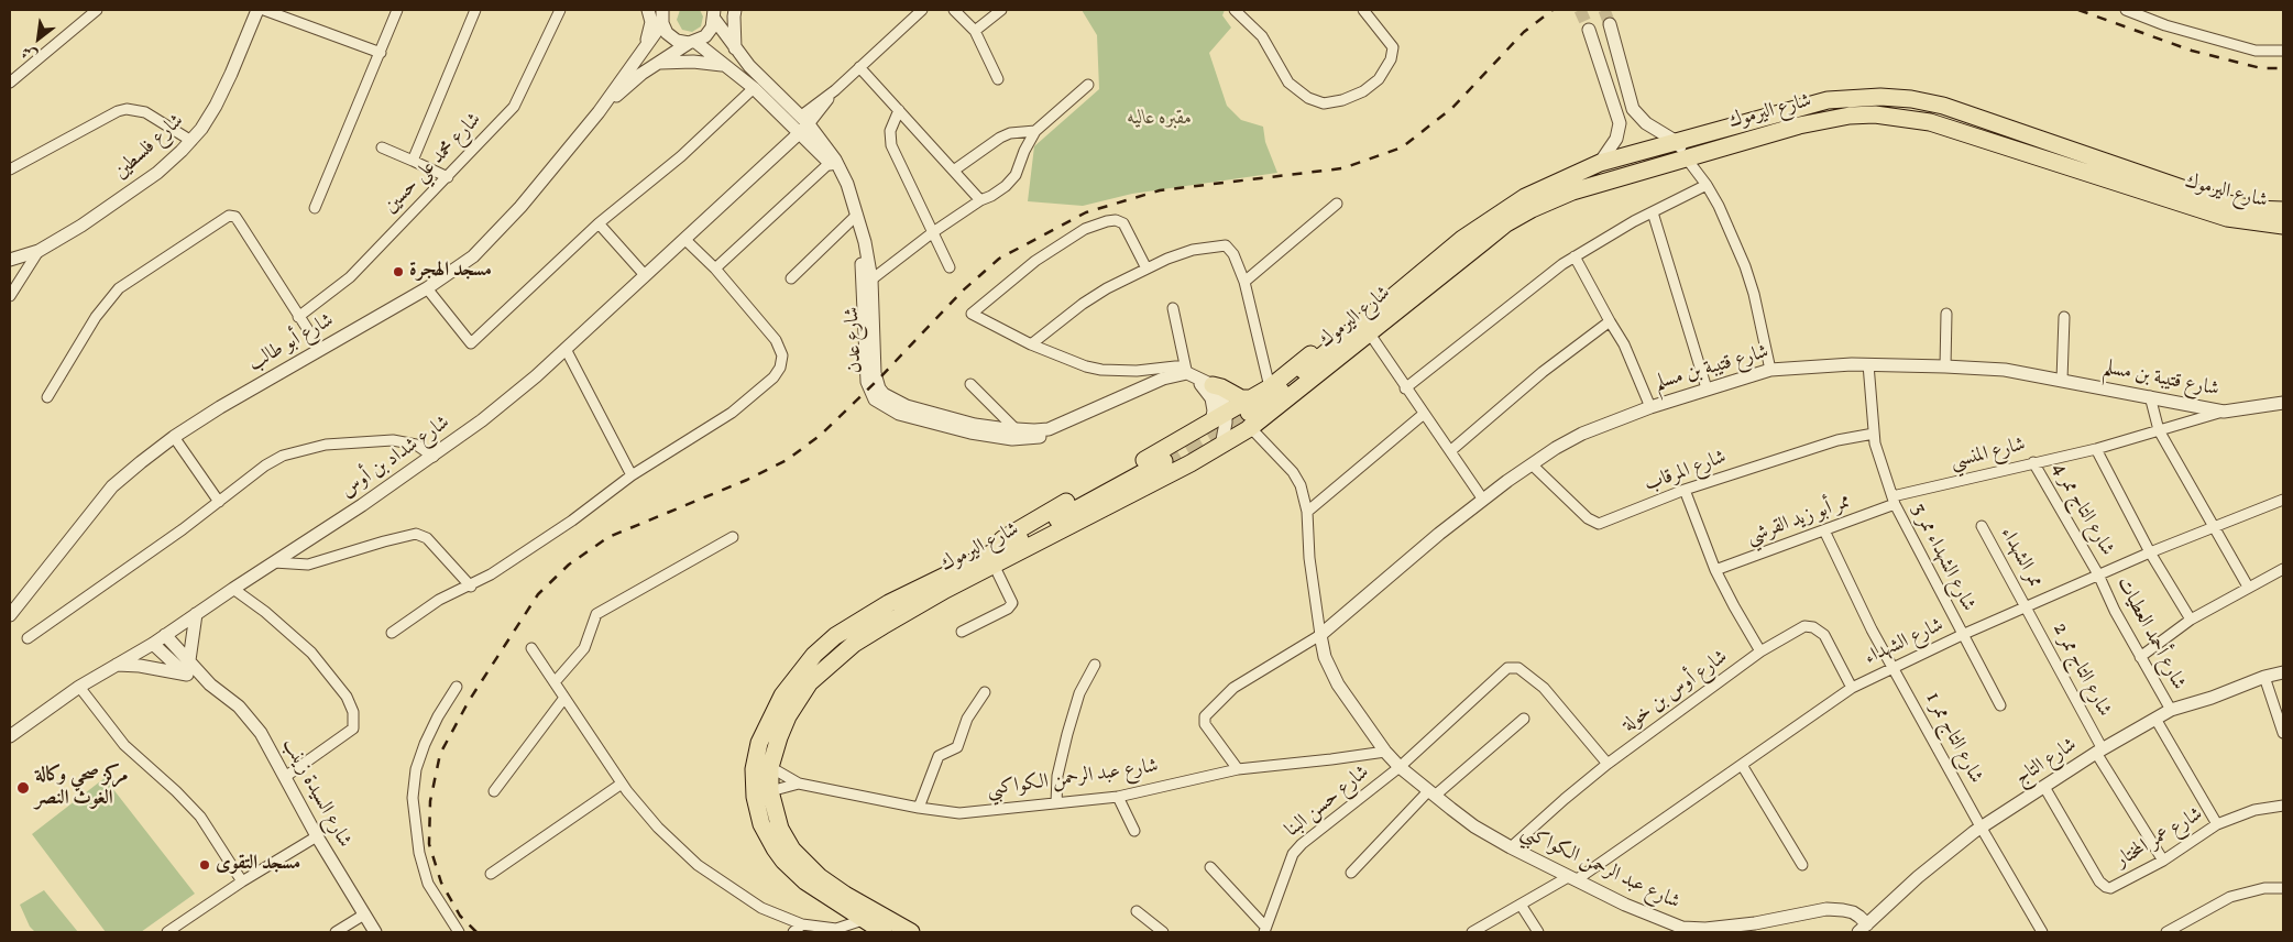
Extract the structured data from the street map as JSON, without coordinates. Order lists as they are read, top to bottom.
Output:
{
  "streets": {
    "highway": ["شارع اليرموك"],
    "street": [
      "شارع فلسطين",
      "شارع محمد علي حسين",
      "شارع عدن",
      "شارع أبو طالب",
      "شارع قتيبة بن مسلم",
      "شارع المنسي",
      "شارع شداد بن أوس",
      "شارع المرقاب",
      "شارع التاج ممر 4",
      "ممر أبو زيد القرشي",
      "شارع الشهداء ممر 3",
      "ممر الشهداء",
      "شارع أحمد العطيات",
      "شارع الشهداء",
      "شارع التاج ممر 2",
      "شارع أوس بن خولة",
      "شارع التاج ممر 1",
      "شارع التاج",
      "شارع عبد الرحمن الكواكبي",
      "شارع السيدة زينب",
      "شارع حسن البنا",
      "شارع عمر المختار"
    ]
  },
  "crossings": [
    ["شارع اليرموك", "شارع عبد الرحمن الكواكبي"],
    ["شارع عدن", "شارع أبو طالب"],
    ["شارع عدن", "شارع شداد بن أوس"],
    ["شارع قتيبة بن مسلم", "شارع المنسي"],
    ["شارع قتيبة بن مسلم", "شارع المرقاب"],
    ["شارع قتيبة بن مسلم", "شارع عبد الرحمن الكواكبي"],
    ["شارع المنسي", "شارع التاج ممر 4"],
    ["شارع المنسي", "ممر أبو زيد القرشي"],
    ["شارع المنسي", "شارع الشهداء ممر 3"],
    ["شارع شداد بن أوس", "شارع السيدة زينب"],
    ["شارع التاج ممر 4", "شارع أحمد العطيات"],
    ["شارع التاج ممر 4", "شارع الشهداء"],
    ["ممر أبو زيد القرشي", "شارع الشهداء ممر 3"],
    ["ممر أبو زيد القرشي", "شارع التاج ممر 1"],
    ["شارع الشهداء ممر 3", "شارع الشهداء"],
    ["ممر الشهداء", "شارع الشهداء"],
    ["ممر الشهداء", "شارع التاج ممر 2"],
    ["شارع أحمد العطيات", "شارع الشهداء"],
    ["شارع أحمد العطيات", "شارع التاج"],
    ["شارع الشهداء", "شارع التاج ممر 2"],
    ["شارع الشهداء", "شارع أوس بن خولة"],
    ["شارع الشهداء", "شارع التاج ممر 1"],
    ["شارع الشهداء", "شارع عبد الرحمن الكواكبي"],
    ["شارع التاج ممر 2", "شارع التاج"],
    ["شارع التاج ممر 2", "شارع عمر المختار"],
    ["شارع أوس بن خولة", "شارع عبد الرحمن الكواكبي"],
    ["شارع التاج ممر 1", "شارع التاج"],
    ["شارع التاج", "شارع عبد الرحمن الكواكبي"],
    ["شارع التاج", "شارع عمر المختار"],
    ["شارع عبد الرحمن الكواكبي", "شارع حسن البنا"]
  ],
  "parks": ["مقبره عاليه"],
  "places": ["مسجد الهجرة", "مركز صحي وكالة الغوث النصر", "مسجد التقوى"],
  "north": "bottom left"
}
